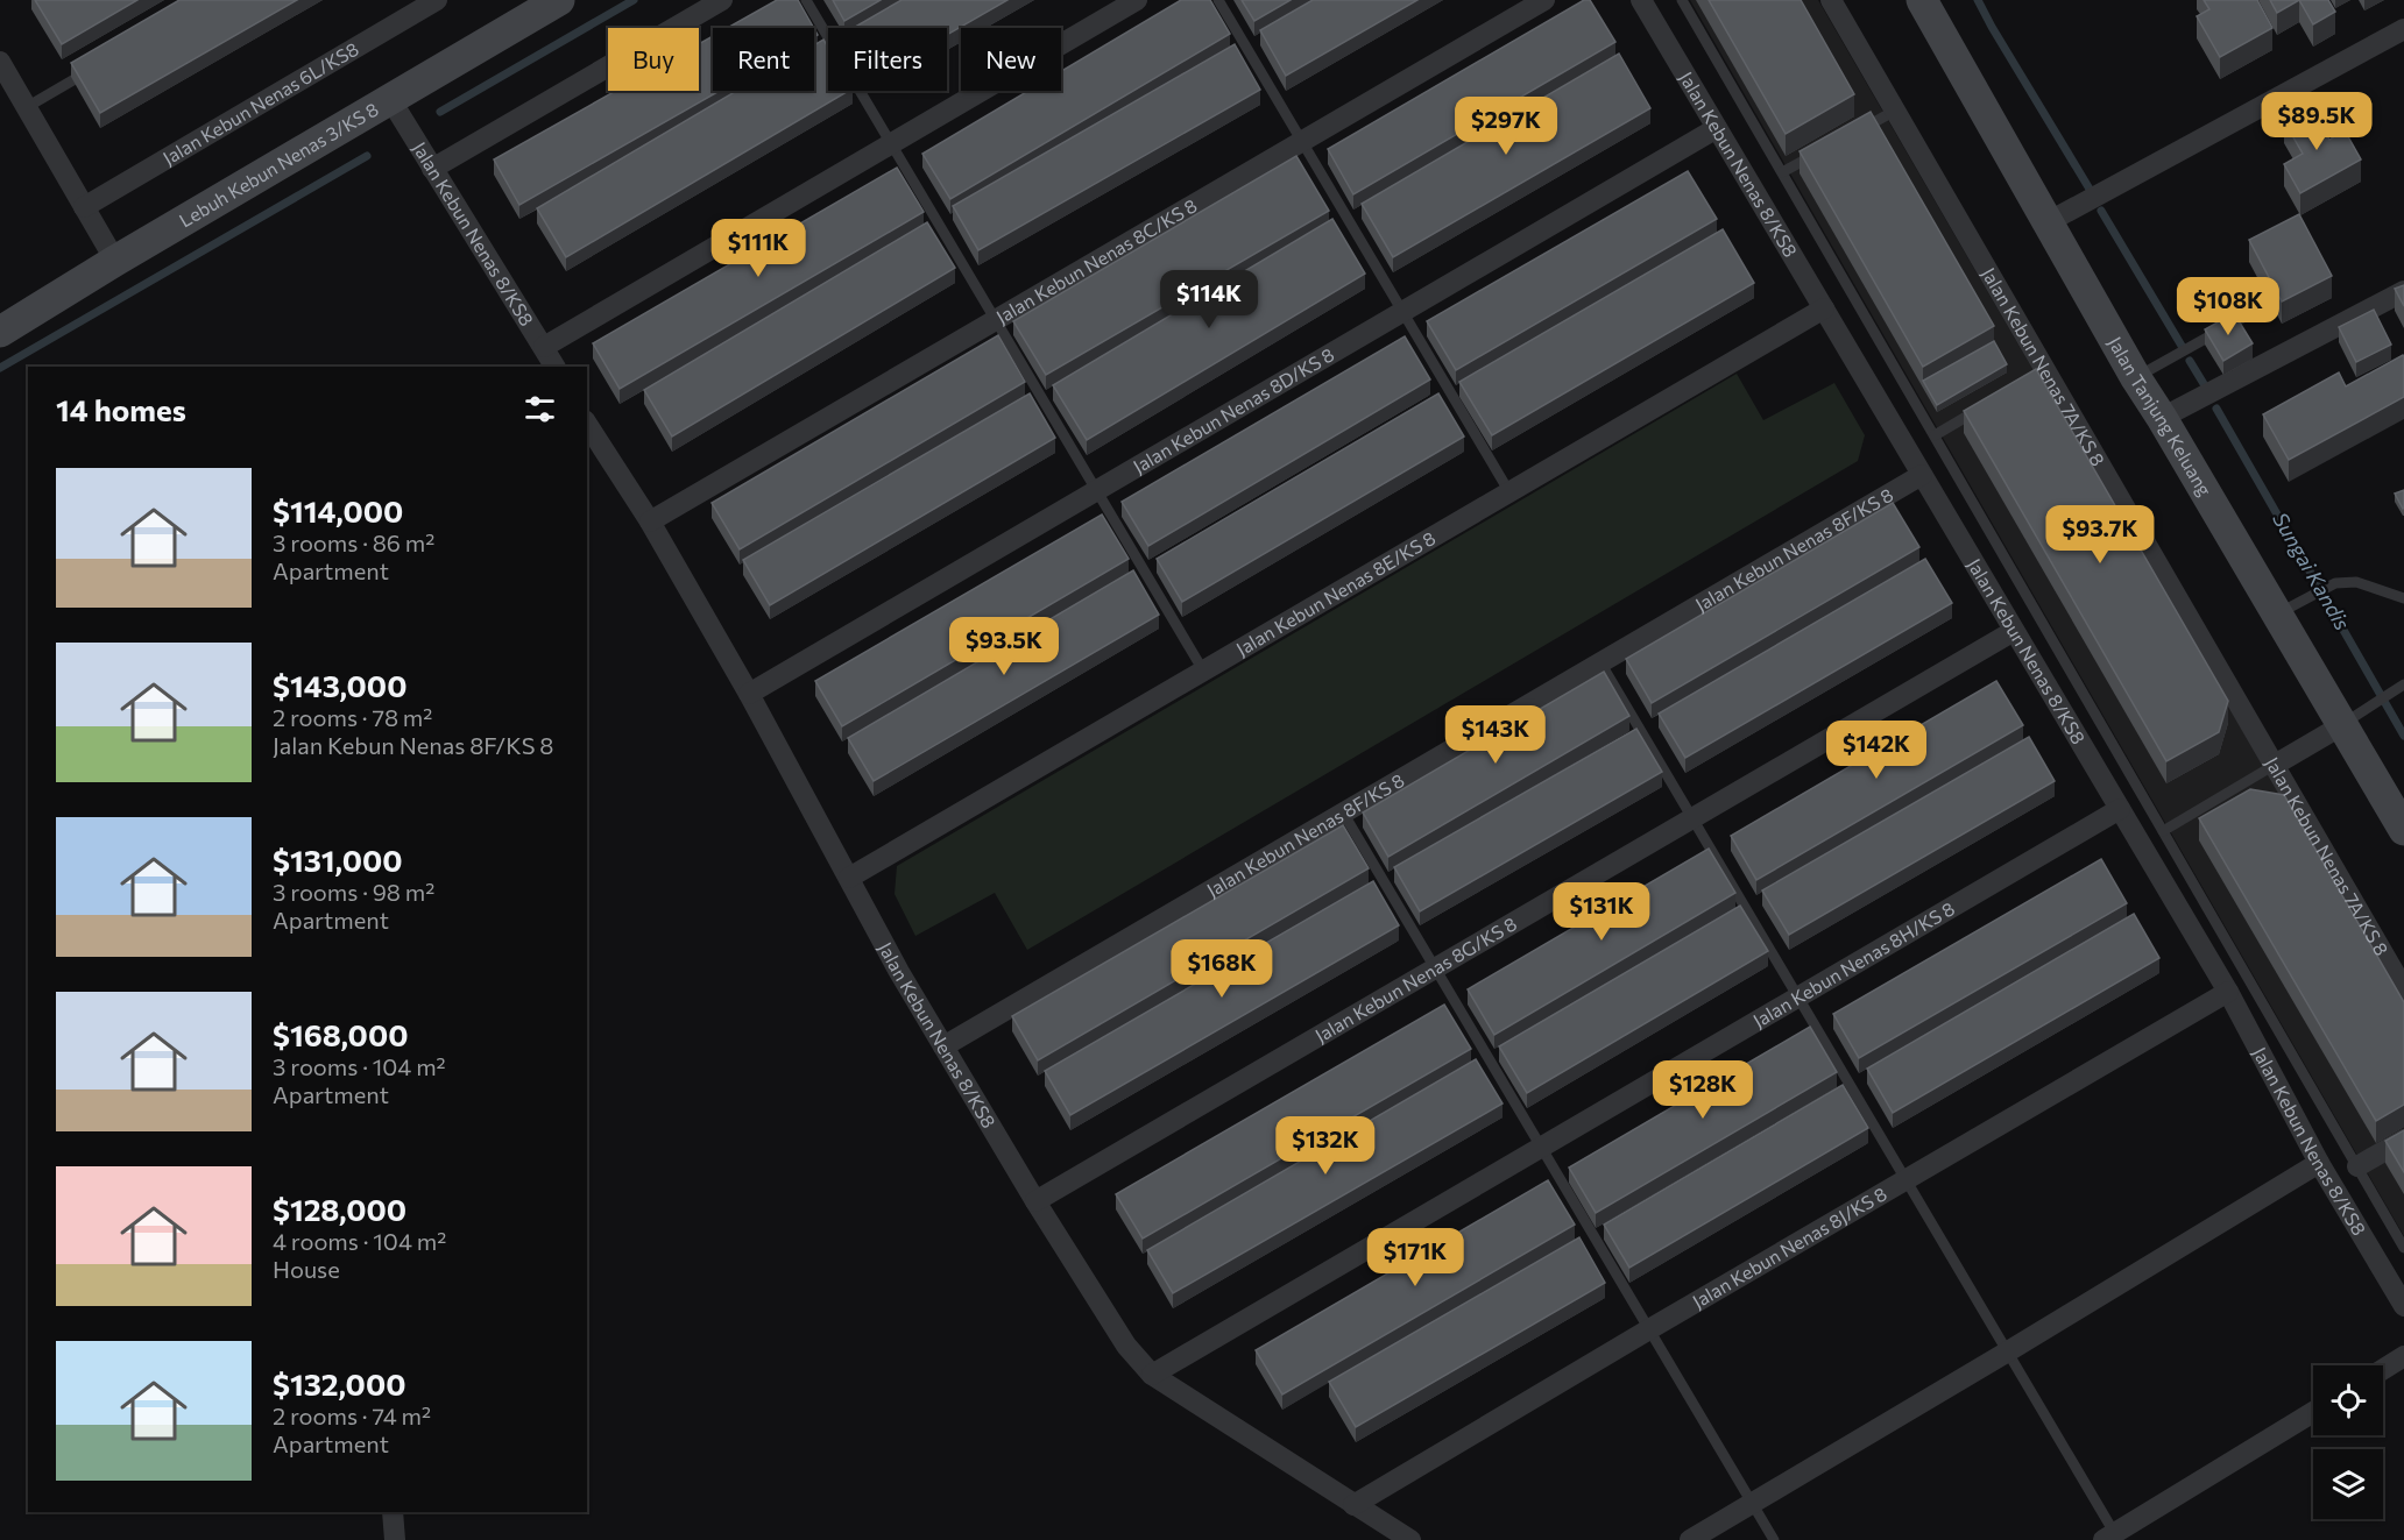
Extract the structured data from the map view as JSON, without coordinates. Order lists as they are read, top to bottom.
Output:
{
  "streets": {
    "main road": ["Lebuh Kebun Nenas 3/KS 8", "Jalan Tanjung Keluang"],
    "street": [
      "Jalan Kebun Nenas 6L/KS8",
      "Jalan Kebun Nenas 8/KS8",
      "Jalan Kebun Nenas 8C/KS 8",
      "Jalan Kebun Nenas 7A/KS 8",
      "Jalan Kebun Nenas 8D/KS 8",
      "Jalan Kebun Nenas 8F/KS 8",
      "Jalan Kebun Nenas 8E/KS 8",
      "Jalan Kebun Nenas 8H/KS 8",
      "Jalan Kebun Nenas 8G/KS 8",
      "Jalan Kebun Nenas 8J/KS 8"
    ]
  },
  "crossings": [
    ["Lebuh Kebun Nenas 3/KS 8", "Jalan Kebun Nenas 8/KS8"],
    ["Jalan Kebun Nenas 8/KS8", "Jalan Kebun Nenas 8C/KS 8"],
    ["Jalan Kebun Nenas 8/KS8", "Jalan Kebun Nenas 8D/KS 8"],
    ["Jalan Kebun Nenas 8/KS8", "Jalan Kebun Nenas 8F/KS 8"],
    ["Jalan Kebun Nenas 8/KS8", "Jalan Kebun Nenas 8E/KS 8"],
    ["Jalan Kebun Nenas 8/KS8", "Jalan Kebun Nenas 8H/KS 8"],
    ["Jalan Kebun Nenas 8/KS8", "Jalan Kebun Nenas 8G/KS 8"],
    ["Jalan Kebun Nenas 8/KS8", "Jalan Kebun Nenas 8J/KS 8"]
  ],
  "water": ["Sungai Kandis"],
  "page": {
    "chip": [
      "Buy",
      "Rent",
      "Filters",
      "New"
    ],
    "price": [
      "$89.5K",
      "$297K",
      "$111K",
      "$114K",
      "$108K",
      "$93.7K",
      "$93.5K",
      "$143K",
      "$142K",
      "$131K",
      "$168K",
      "$128K",
      "$132K",
      "$171K"
    ],
    "heading": "14 homes",
    "list": [
      {
        "name": "$114,000",
        "note": "3 rooms · 86 m² · Apartment"
      },
      {
        "name": "$143,000",
        "note": "2 rooms · 78 m² · Jalan Kebun Nenas 8F/KS 8"
      },
      {
        "name": "$131,000",
        "note": "3 rooms · 98 m² · Apartment"
      },
      {
        "name": "$168,000",
        "note": "3 rooms · 104 m² · Apartment"
      },
      {
        "name": "$128,000",
        "note": "4 rooms · 104 m² · House"
      },
      {
        "name": "$132,000",
        "note": "2 rooms · 74 m² · Apartment"
      }
    ]
  }
}
